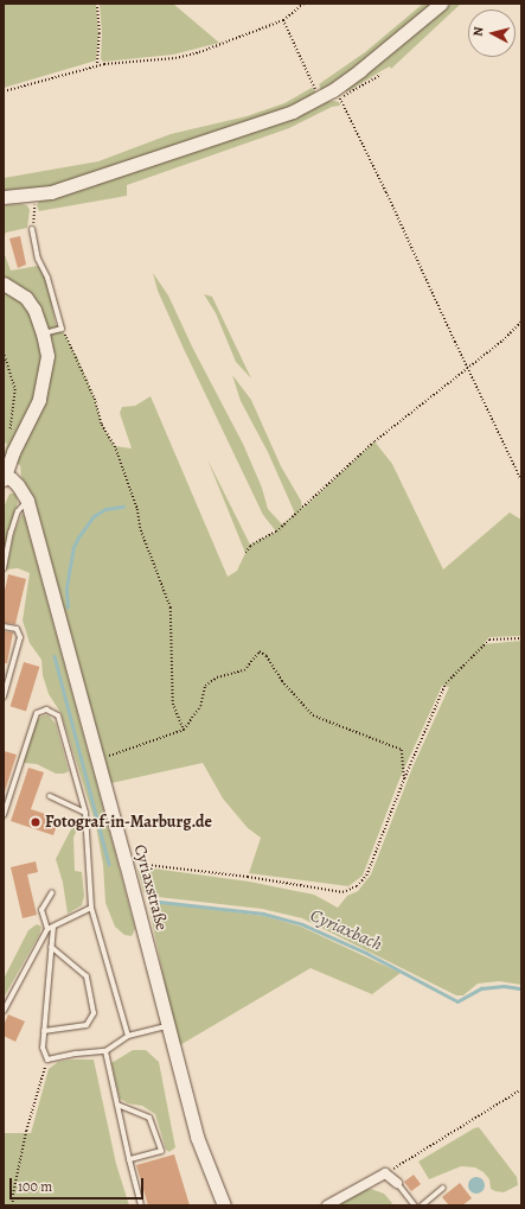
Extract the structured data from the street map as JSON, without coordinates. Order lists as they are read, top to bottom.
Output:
{
  "streets": {
    "street": ["Cyriaxstraße"]
  },
  "water": ["Cyriaxbach"],
  "places": ["Fotograf-in-Marburg.de"],
  "scale_bar": "100 m",
  "north": "left"
}
